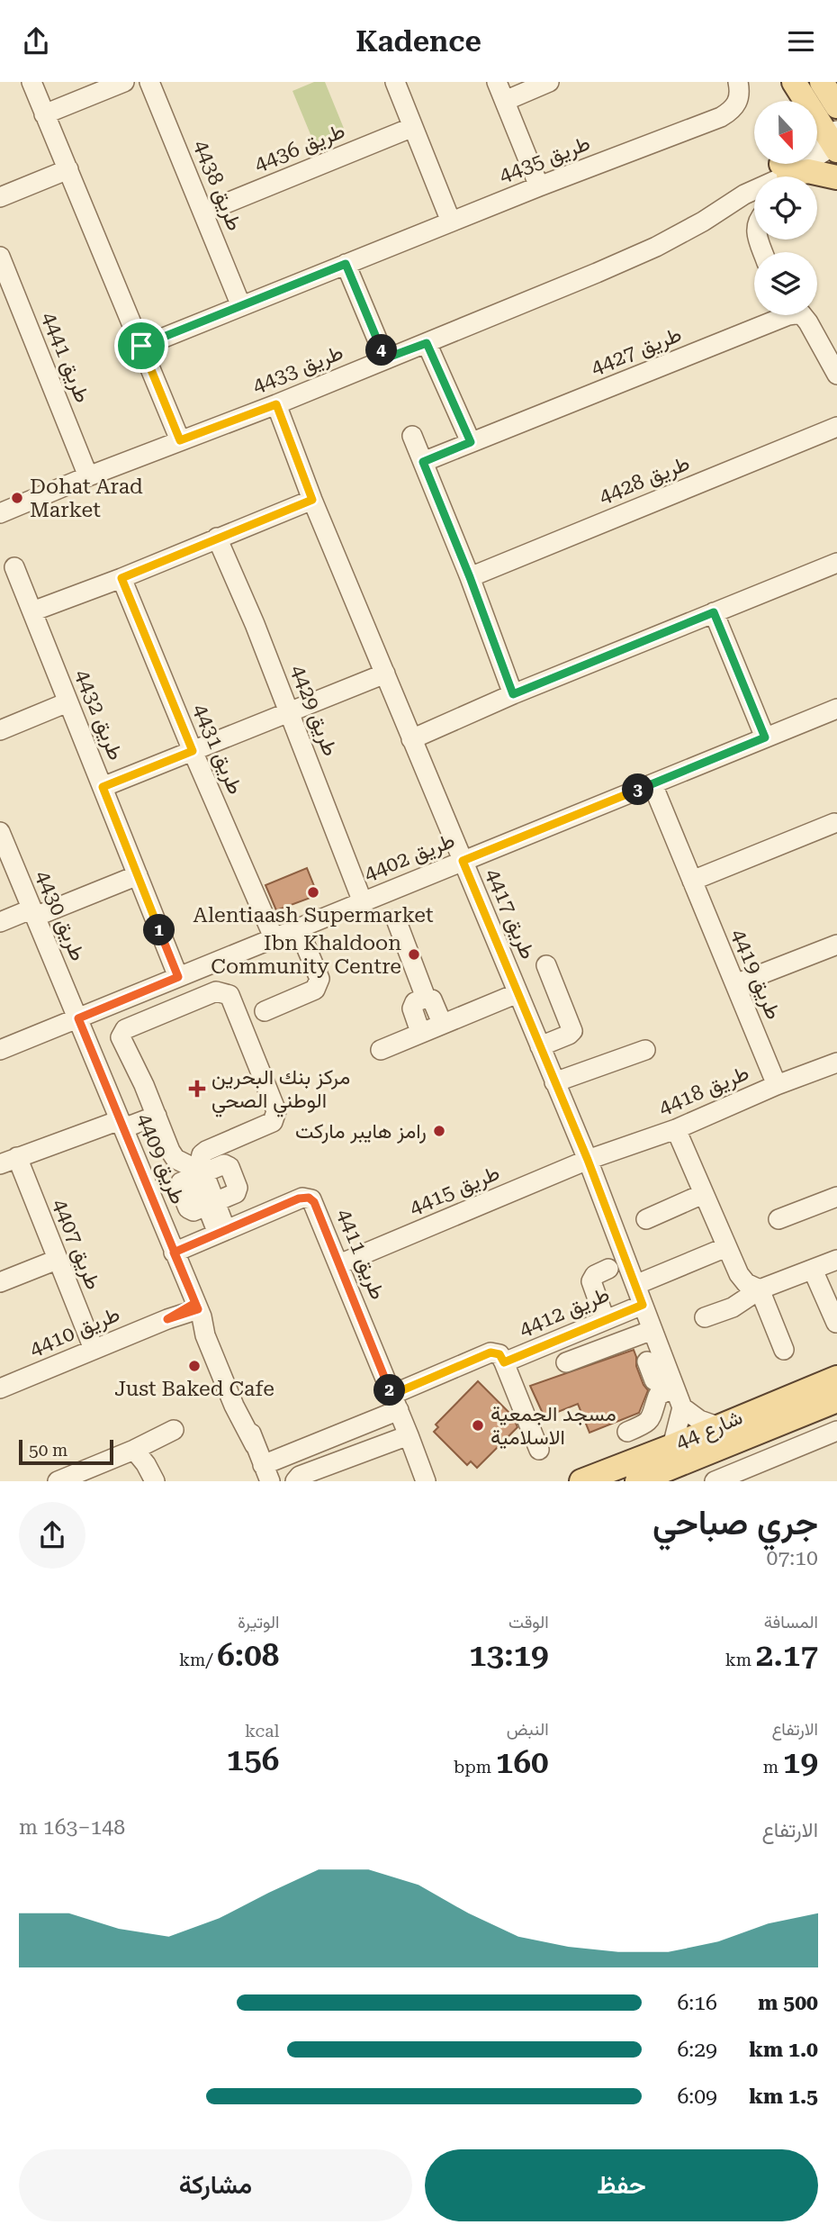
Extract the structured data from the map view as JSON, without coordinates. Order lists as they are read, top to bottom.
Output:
{
  "streets": {
    "main road": ["شارع 44"],
    "street": [
      "طريق 4436",
      "طريق 4435",
      "طريق 4438",
      "طريق 4427",
      "طريق 4441",
      "طريق 4433",
      "طريق 4428",
      "طريق 4429",
      "طريق 4432",
      "طريق 4431",
      "طريق 4402",
      "طريق 4417",
      "طريق 4430",
      "طريق 4419",
      "طريق 4418",
      "طريق 4409",
      "طريق 4415",
      "طريق 4407",
      "طريق 4411",
      "طريق 4412",
      "طريق 4410"
    ]
  },
  "crossings": [
    ["طريق 4436", "طريق 4438"],
    ["طريق 4435", "طريق 4438"],
    ["طريق 4441", "طريق 4433"],
    ["طريق 4433", "طريق 4417"],
    ["طريق 4429", "طريق 4402"],
    ["طريق 4432", "طريق 4402"],
    ["طريق 4431", "طريق 4402"],
    ["طريق 4402", "طريق 4417"],
    ["طريق 4402", "طريق 4430"],
    ["طريق 4402", "طريق 4419"],
    ["طريق 4402", "طريق 4409"],
    ["طريق 4417", "طريق 4418"],
    ["طريق 4417", "طريق 4415"],
    ["طريق 4417", "طريق 4412"],
    ["طريق 4430", "طريق 4409"],
    ["طريق 4419", "طريق 4418"],
    ["طريق 4418", "طريق 4415"],
    ["طريق 4409", "طريق 4407"],
    ["طريق 4409", "طريق 4411"],
    ["طريق 4409", "طريق 4410"],
    ["طريق 4415", "طريق 4411"],
    ["طريق 4407", "طريق 4410"],
    ["طريق 4411", "طريق 4412"]
  ],
  "places": {
    "other": [
      "Dohat Arad Market",
      "Alentiaash Supermarket",
      "Ibn Khaldoon Community Centre",
      "رامز هايبر ماركت",
      "Just Baked Cafe",
      "مسجد الجمعية الاسلامية"
    ],
    "health": ["مركز بنك البحرين الوطني الصحي"]
  },
  "scale_bar": "50 m",
  "north": "bottom",
  "page": {
    "header": "Kadence",
    "pins": [
      "4",
      "3",
      "1",
      "2"
    ],
    "scale": "50 m",
    "heading": ["جري صباحي", "07:10"],
    "stats": [
      ["المسافة", "2.17 km"],
      ["الوقت", "13:19"],
      ["الوتيرة", "6:08 /km"],
      ["الارتفاع", "19 m"],
      ["النبض", "160 bpm"],
      ["kcal", "156"]
    ],
    "chart": ["الارتفاع", "148–163 m"],
    "list": [
      {
        "name": "500 m",
        "note": "6:16"
      },
      {
        "name": "1.0 km",
        "note": "6:29"
      },
      {
        "name": "1.5 km",
        "note": "6:09"
      }
    ],
    "buttons": ["حفظ", "مشاركة"]
  }
}
